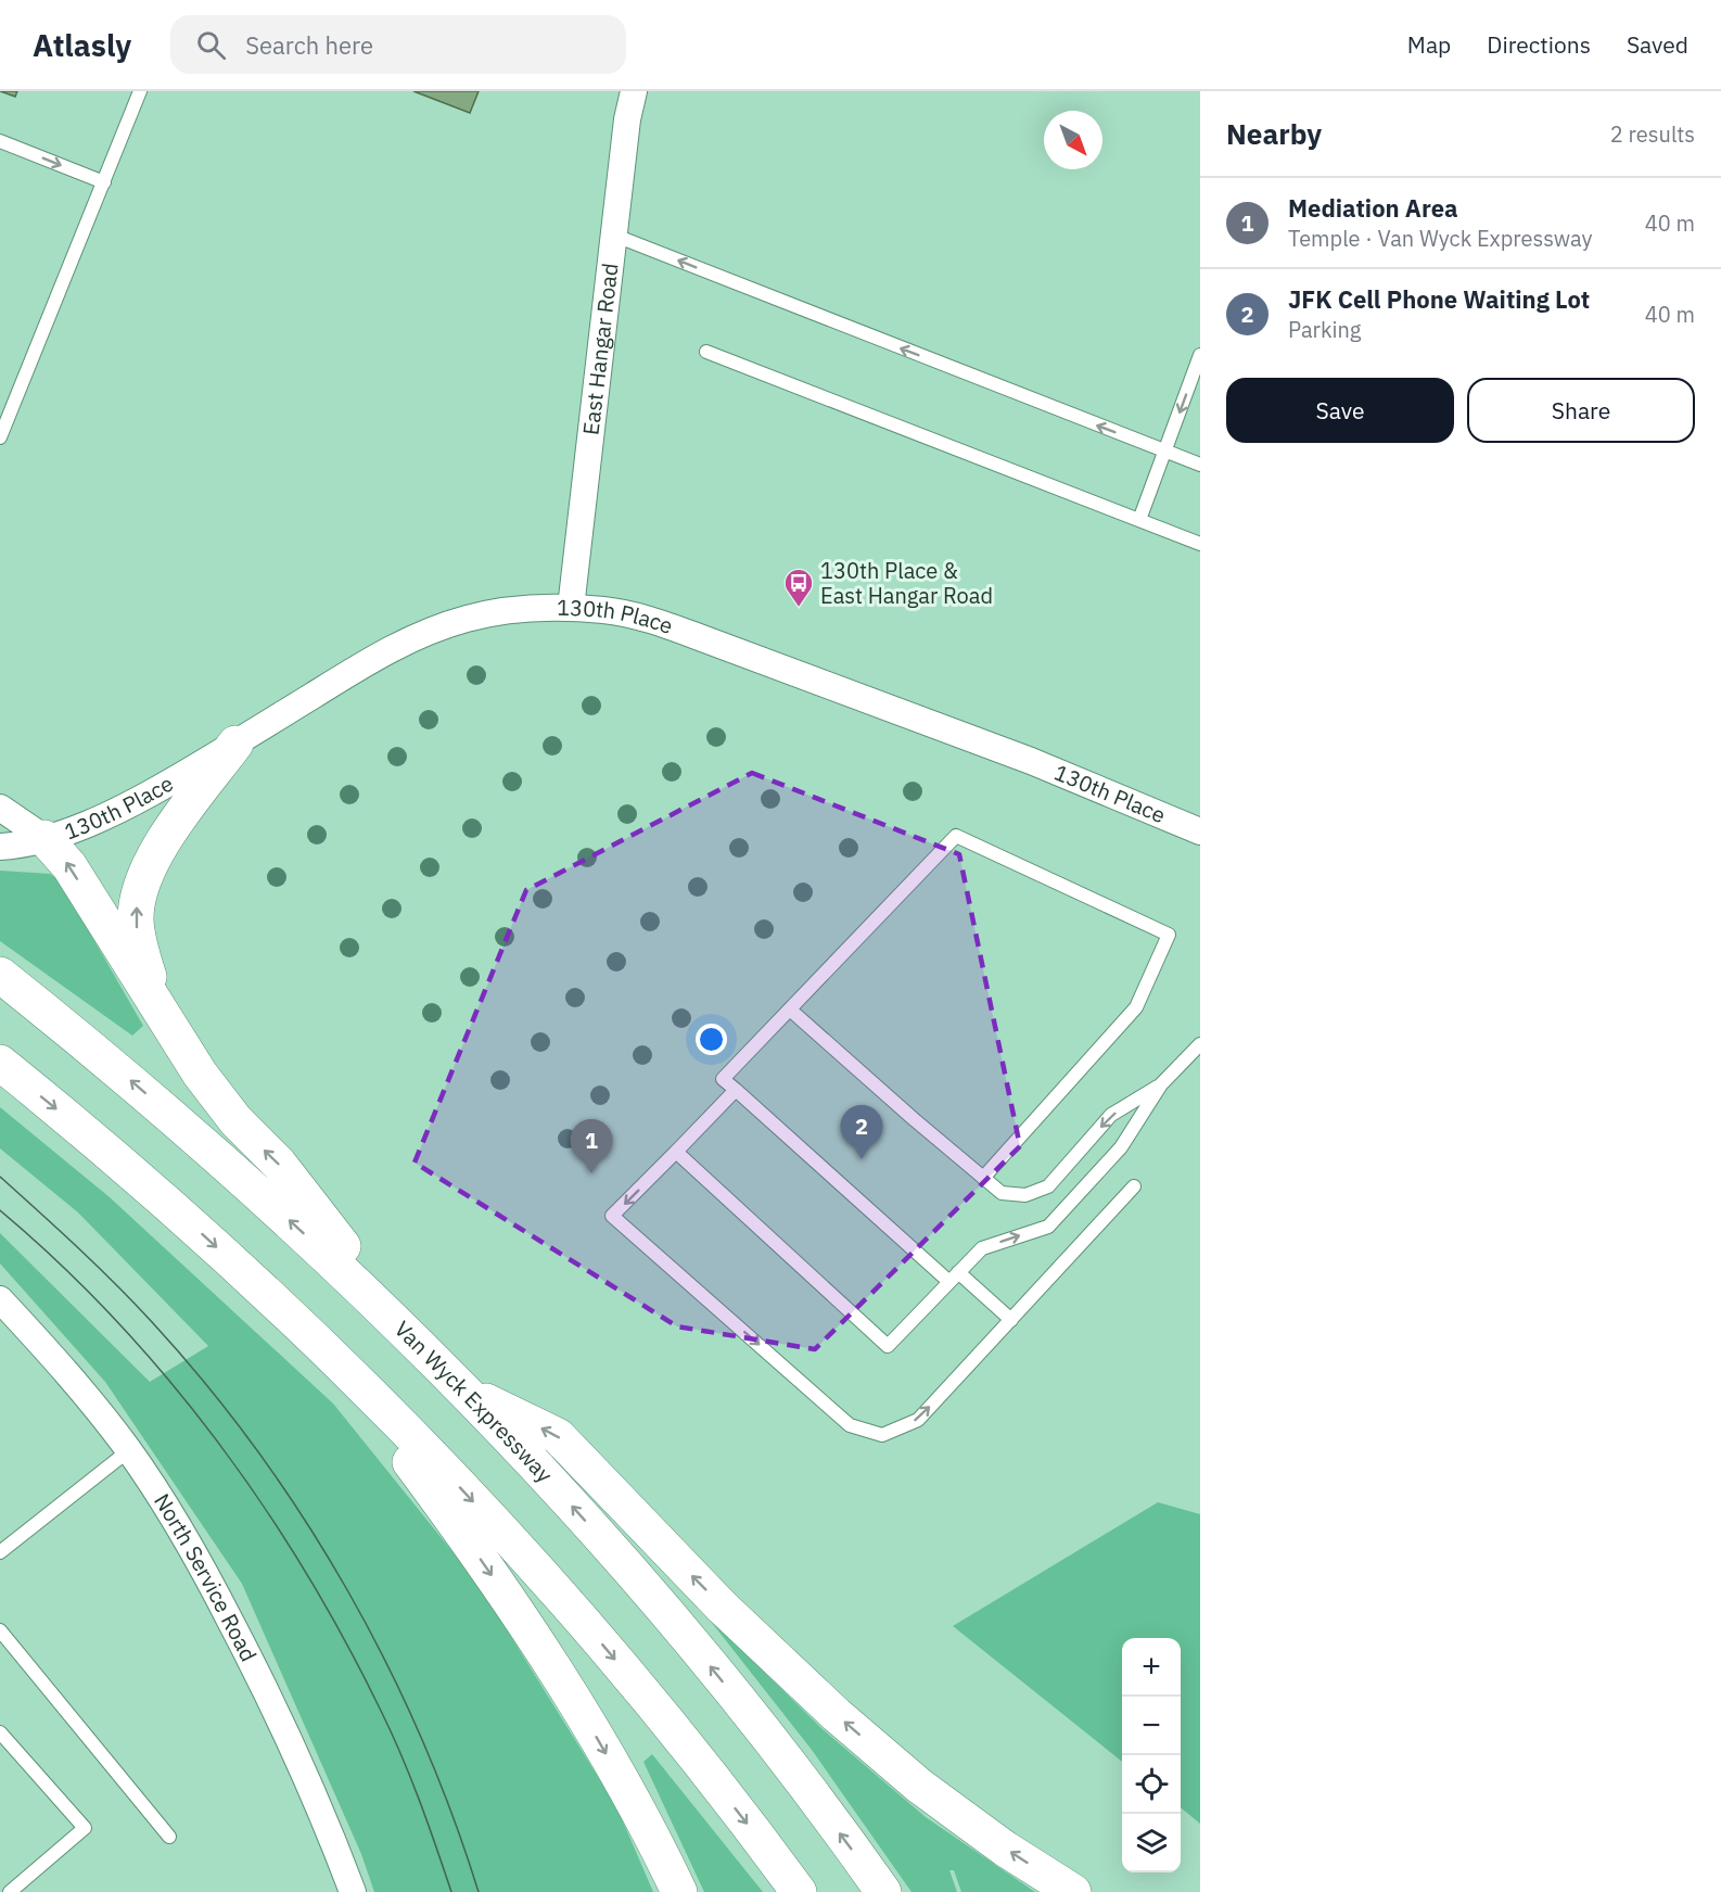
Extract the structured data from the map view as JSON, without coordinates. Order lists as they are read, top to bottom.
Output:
{
  "streets": {
    "highway": ["Van Wyck Expressway"],
    "street": ["East Hangar Road", "130th Place", "North Service Road"]
  },
  "crossings": [
    ["East Hangar Road", "130th Place"]
  ],
  "places": {
    "bus stop": ["130th Place & East Hangar Road"]
  },
  "north": "bottom right",
  "page": {
    "header": "Atlasly",
    "search": "Search here",
    "nav": ["Map", "Directions", "Saved"],
    "heading": ["Nearby", "2 results"],
    "list": [
      {
        "mark": "1",
        "name": "Mediation Area",
        "note": "Temple · Van Wyck Expressway",
        "value": "40 m"
      },
      {
        "mark": "2",
        "name": "JFK Cell Phone Waiting Lot",
        "note": "Parking",
        "value": "40 m"
      }
    ],
    "buttons": ["Save", "Share"],
    "pins": ["2", "1"],
    "map_buttons": ["+", "−"]
  }
}
